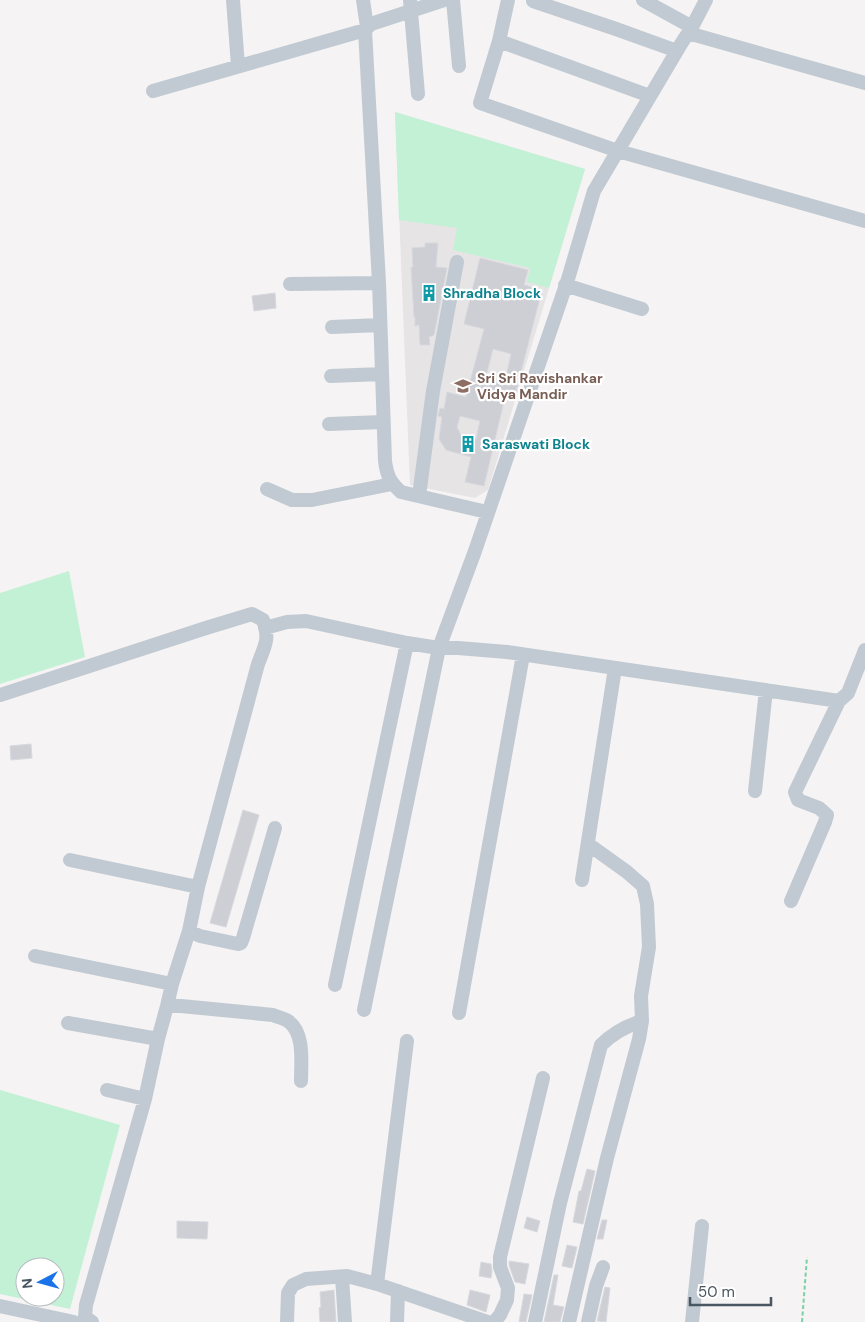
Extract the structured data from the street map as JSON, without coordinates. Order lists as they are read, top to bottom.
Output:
{
  "places": {
    "building": ["Shradha Block", "Saraswati Block"],
    "school or university": ["Sri Sri Ravishankar Vidya Mandir"]
  },
  "scale_bar": "50 m",
  "north": "left"
}
